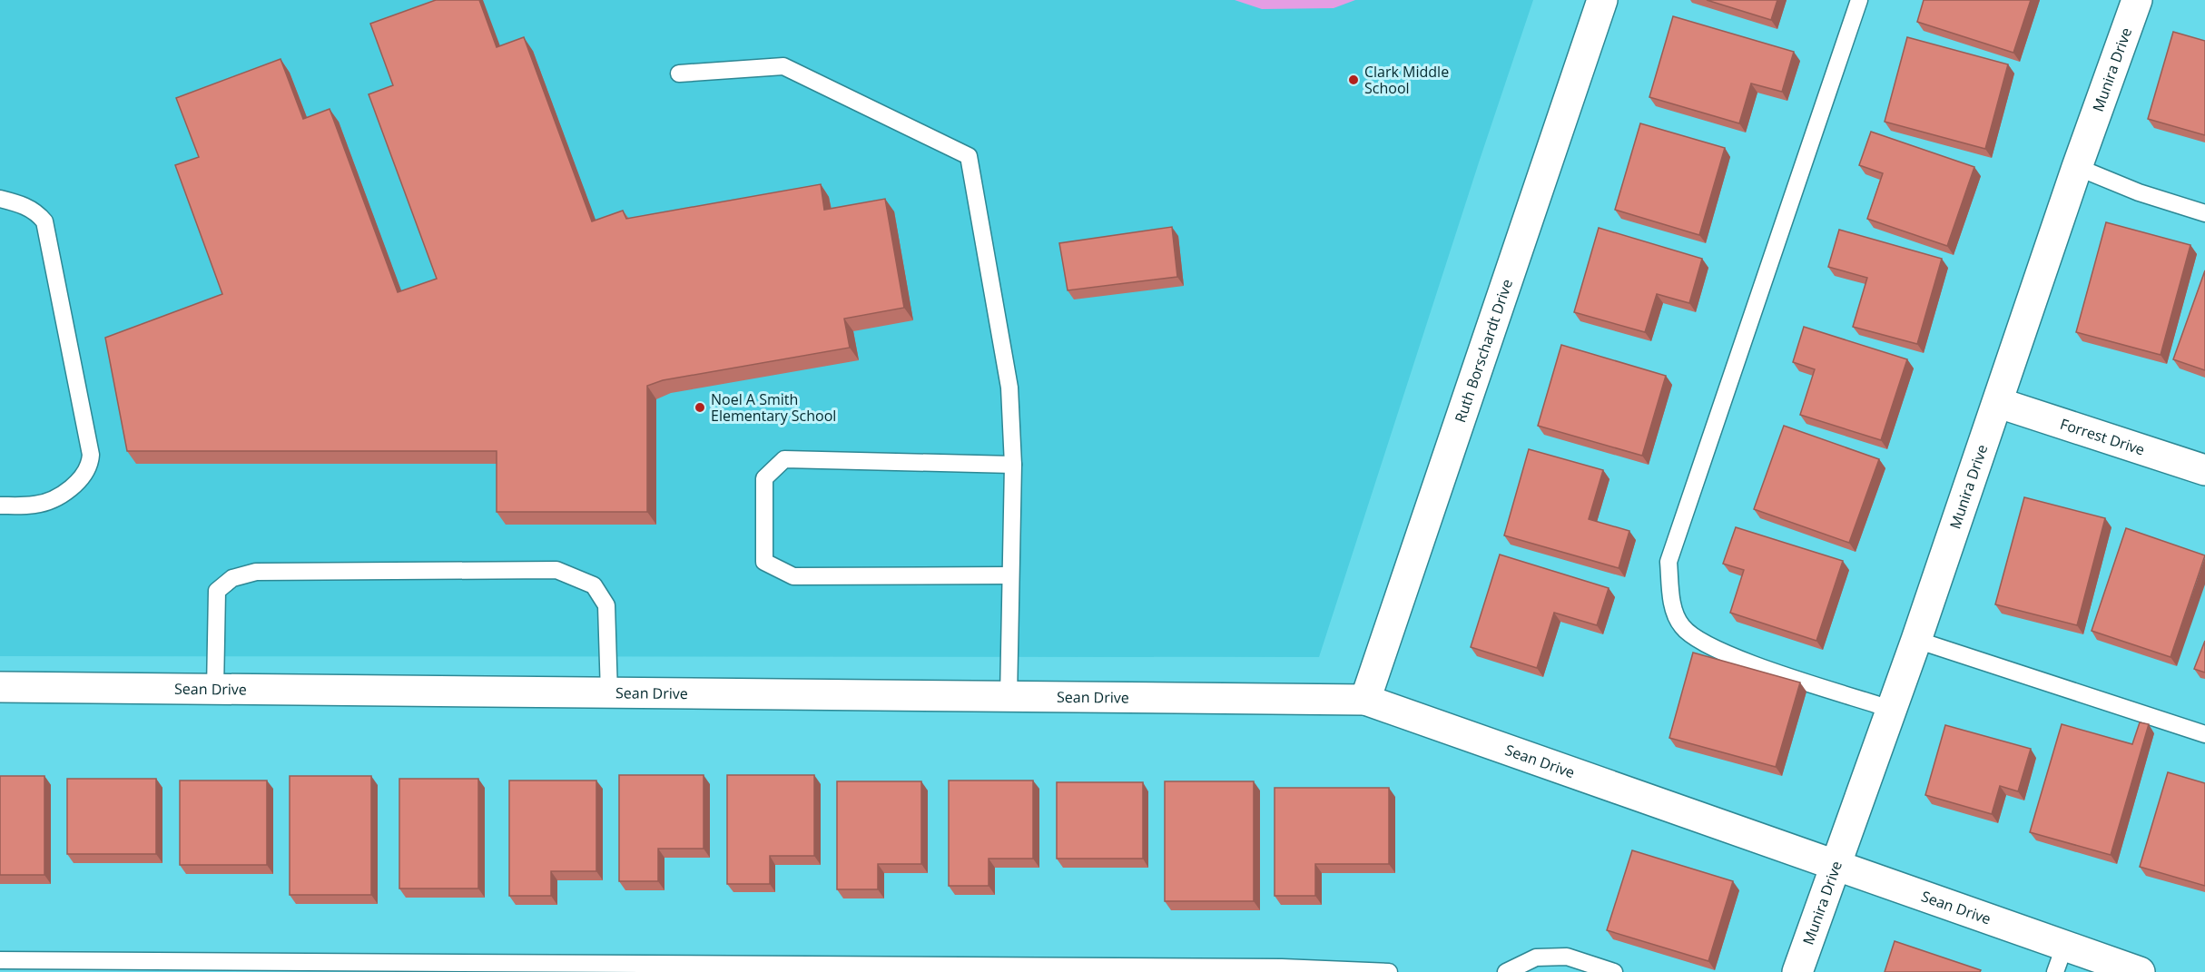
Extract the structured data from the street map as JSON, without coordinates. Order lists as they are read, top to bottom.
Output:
{
  "streets": {
    "street": [
      "Munira Drive",
      "Ruth Borschardt Drive",
      "Forrest Drive",
      "Sean Drive"
    ]
  },
  "crossings": [
    ["Munira Drive", "Forrest Drive"],
    ["Munira Drive", "Sean Drive"],
    ["Ruth Borschardt Drive", "Sean Drive"]
  ],
  "places": ["Clark Middle School", "Noel A Smith Elementary School"]
}
